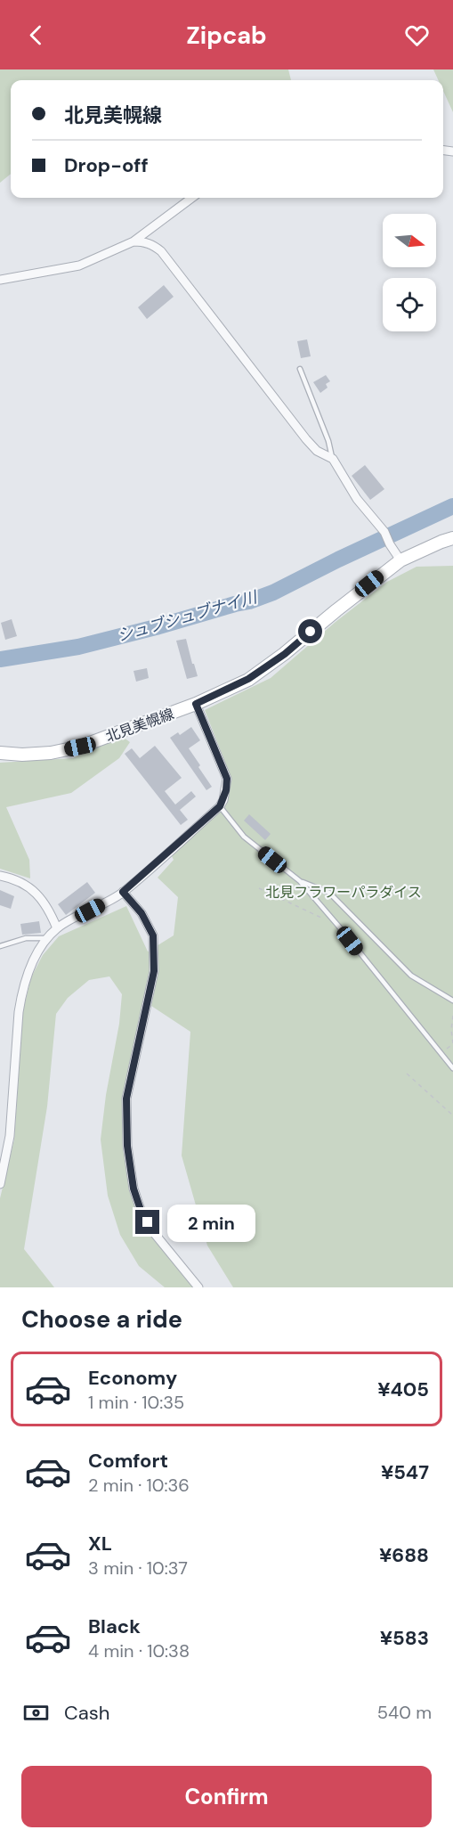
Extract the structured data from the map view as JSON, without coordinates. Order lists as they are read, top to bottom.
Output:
{
  "streets": {
    "main road": ["北見美幌線"]
  },
  "water": ["シュブシュブナイ川"],
  "parks": ["北見フラワーパラダイス"],
  "north": "right",
  "page": {
    "header": "Zipcab",
    "banner": ["北見美幌線", "Drop-off"],
    "bubble": "2 min",
    "heading": "Choose a ride",
    "list": [
      {
        "name": "Economy",
        "note": "1 min · 10:35",
        "value": "¥405"
      },
      {
        "name": "Comfort",
        "note": "2 min · 10:36",
        "value": "¥547"
      },
      {
        "name": "XL",
        "note": "3 min · 10:37",
        "value": "¥688"
      },
      {
        "name": "Black",
        "note": "4 min · 10:38",
        "value": "¥583"
      }
    ],
    "pay": ["Cash", "540 m"],
    "buttons": "Confirm"
  }
}
